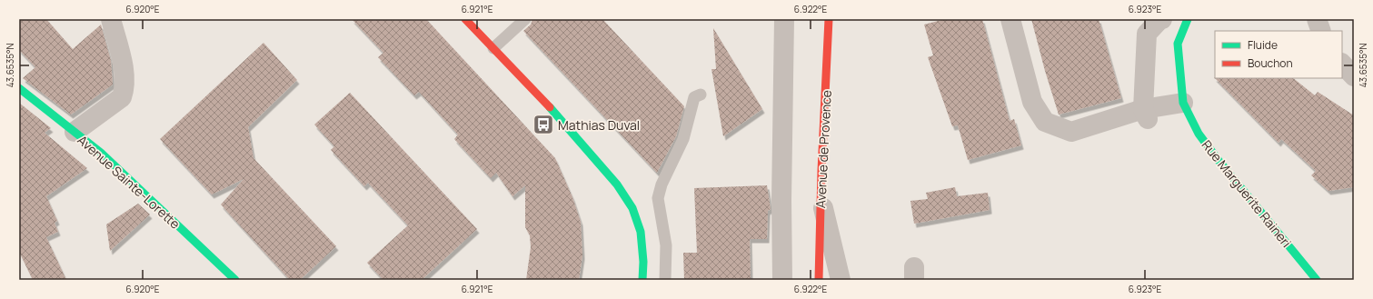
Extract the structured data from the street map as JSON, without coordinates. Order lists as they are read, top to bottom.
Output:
{
  "streets": {
    "street": ["Avenue de Provence", "Avenue Sainte-Lorette", "Rue Marguerite Raineri"]
  },
  "places": {
    "bus stop": ["Mathias Duval"]
  },
  "legend": ["Fluide", "Bouchon"],
  "coordinates": [
    "6.920°E",
    "6.921°E",
    "6.922°E",
    "6.923°E",
    "43.6535°N"
  ]
}
